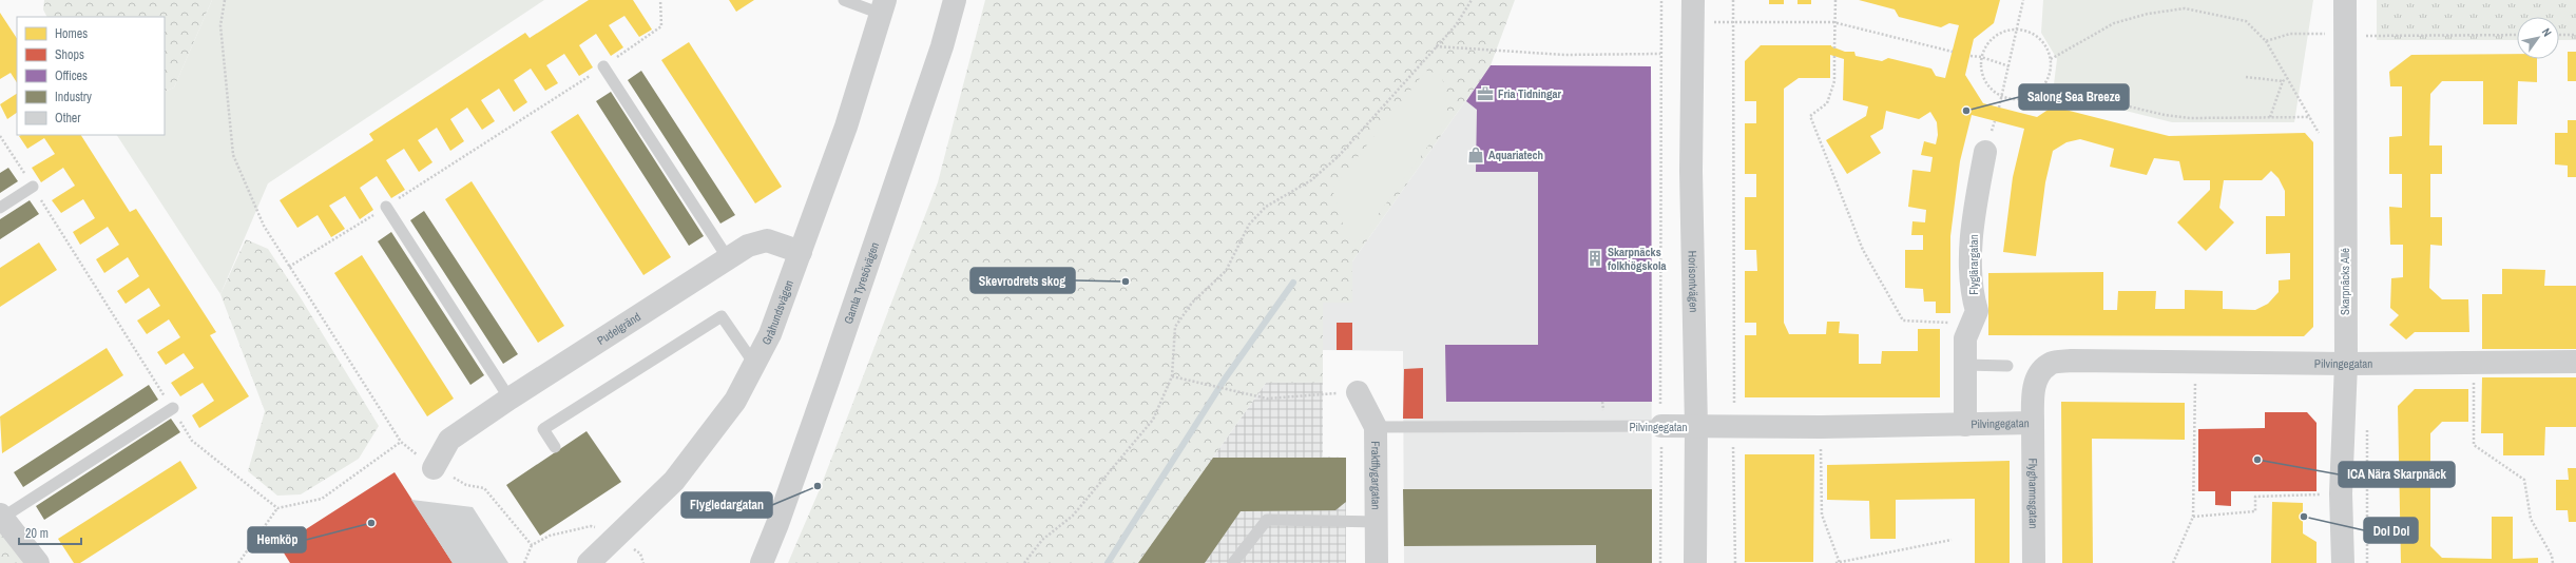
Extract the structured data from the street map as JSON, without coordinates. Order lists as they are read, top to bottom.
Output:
{
  "streets": {
    "street": [
      "Flyglärargatan",
      "Horisontvägen",
      "Skarpnäcks Allé",
      "Gamla Tyresövägen",
      "Gråhundsvägen",
      "Pudelgränd",
      "Pilvingegatan",
      "Fraktflygargatan",
      "Flyghamnsgatan"
    ]
  },
  "crossings": [
    ["Flyglärargatan", "Pilvingegatan"],
    ["Horisontvägen", "Pilvingegatan"],
    ["Skarpnäcks Allé", "Pilvingegatan"],
    ["Gråhundsvägen", "Pudelgränd"],
    ["Pilvingegatan", "Fraktflygargatan"],
    ["Pilvingegatan", "Flyghamnsgatan"]
  ],
  "places": {
    "office": ["Fria Tidningar"],
    "other": [
      "Salong Sea Breeze",
      "Skevrodrets skog",
      "ICA Nära Skarpnäck",
      "Flygledargatan",
      "Dol Dol",
      "Hemköp"
    ],
    "shop": ["Aquariatech"],
    "building": ["Skarpnäcks folkhögskola"]
  },
  "legend": [
    "Homes",
    "Shops",
    "Offices",
    "Industry",
    "Other"
  ],
  "scale_bar": "20 m",
  "north": "top right"
}
